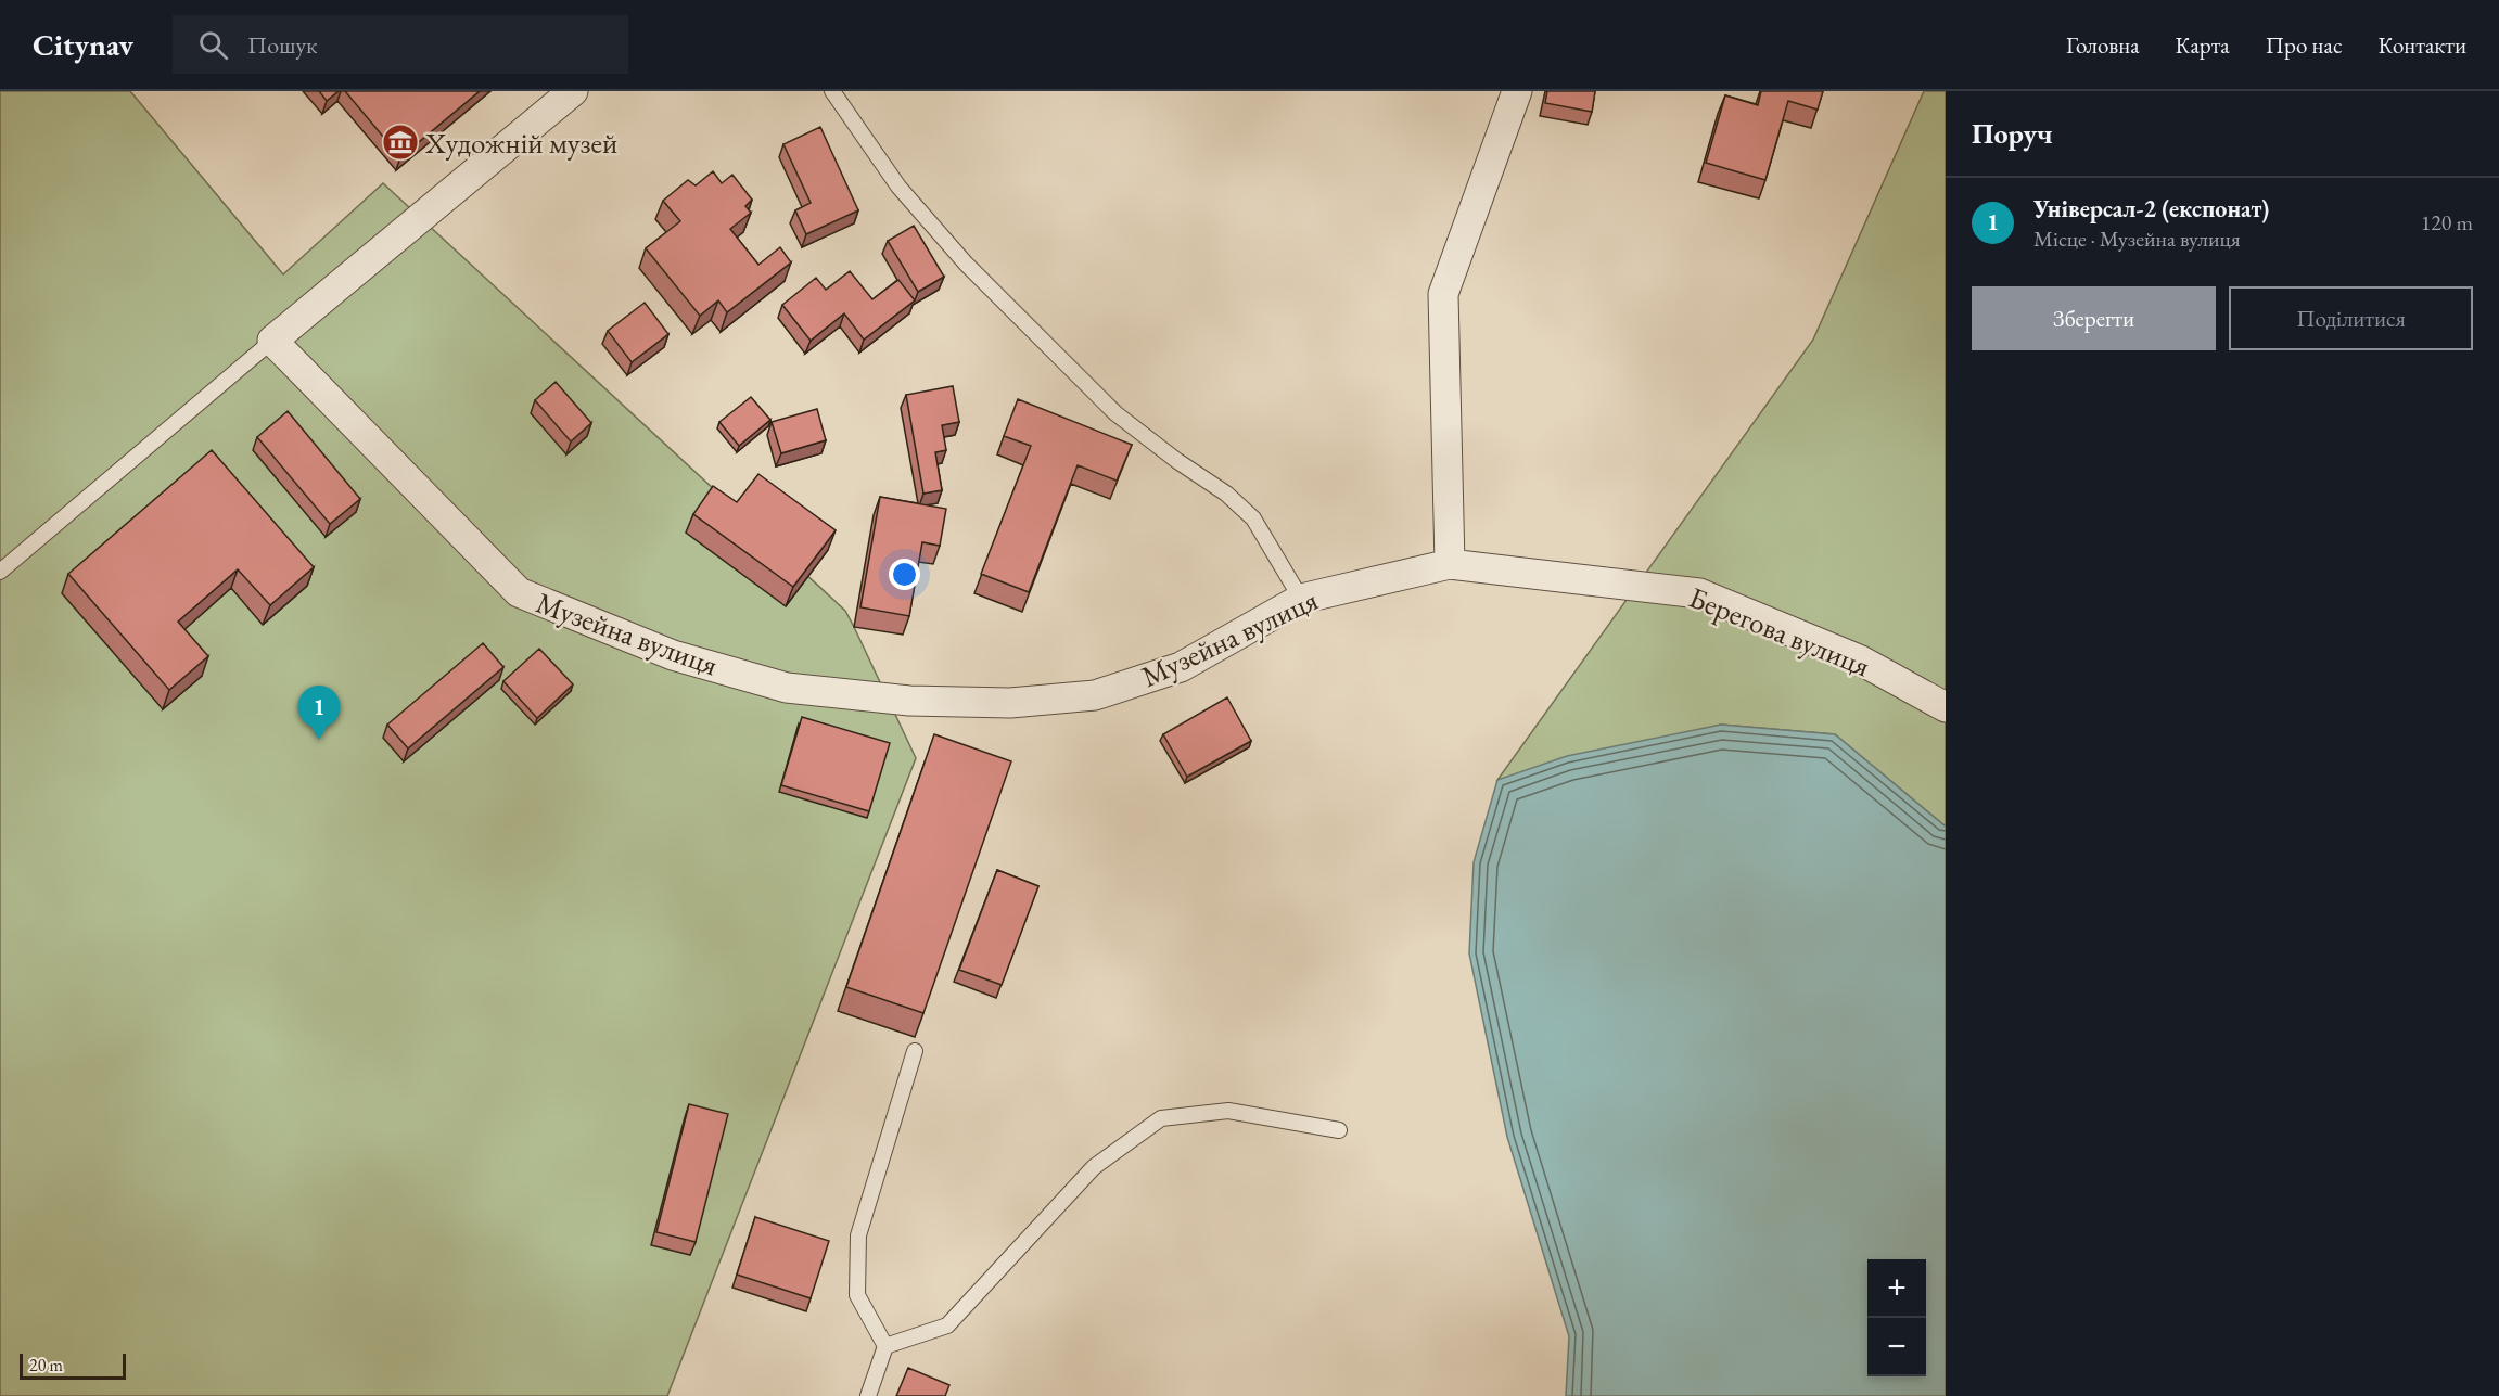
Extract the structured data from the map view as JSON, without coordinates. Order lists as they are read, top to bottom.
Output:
{
  "streets": {
    "street": ["Берегова вулиця", "Музейна вулиця"]
  },
  "crossings": [
    ["Берегова вулиця", "Музейна вулиця"]
  ],
  "places": {
    "museum": ["Художній музей"]
  },
  "scale_bar": "20 m",
  "page": {
    "header": "Citynav",
    "search": "Пошук",
    "nav": [
      "Головна",
      "Карта",
      "Про нас",
      "Контакти"
    ],
    "heading": "Поруч",
    "list": [
      {
        "mark": "1",
        "name": "Універсал-2 (експонат)",
        "note": "Місце · Музейна вулиця",
        "value": "120 m"
      }
    ],
    "buttons": ["Зберегти", "Поділитися"],
    "pins": "1",
    "map_buttons": ["+", "−"],
    "scale": "20 m"
  }
}
